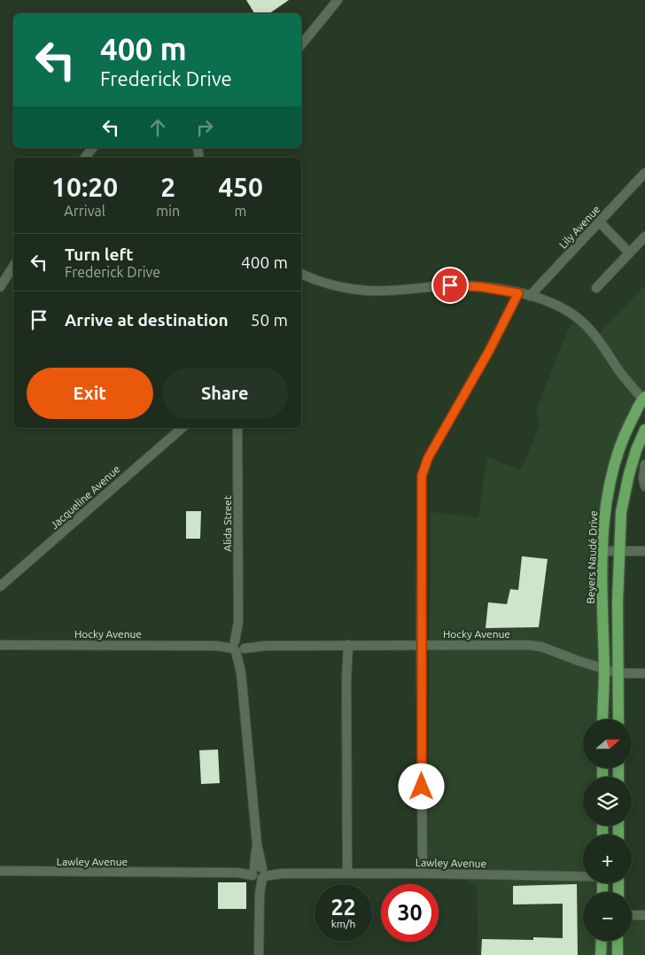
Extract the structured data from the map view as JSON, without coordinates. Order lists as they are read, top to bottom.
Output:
{
  "streets": {
    "main road": ["Beyers Naudé Drive"],
    "street": [
      "Lily Avenue",
      "Jacqueline Avenue",
      "Alida Street",
      "Hocky Avenue",
      "Lawley Avenue"
    ]
  },
  "crossings": [
    ["Alida Street", "Hocky Avenue"],
    ["Alida Street", "Lawley Avenue"],
    ["Beyers Naudé Drive", "Hocky Avenue"]
  ],
  "north": "right",
  "page": {
    "turn": ["400 m", "Frederick Drive"],
    "eta": [
      "10:20",
      "Arrival",
      "2",
      "min",
      "450",
      "m"
    ],
    "list": [
      {
        "name": "Turn left",
        "note": "Frederick Drive",
        "value": "400 m"
      },
      {
        "name": "Arrive at destination",
        "value": "50 m"
      }
    ],
    "buttons": ["Exit", "Share"],
    "map_buttons": ["+", "−"],
    "speed": "22 km/h",
    "limit": "30"
  }
}
